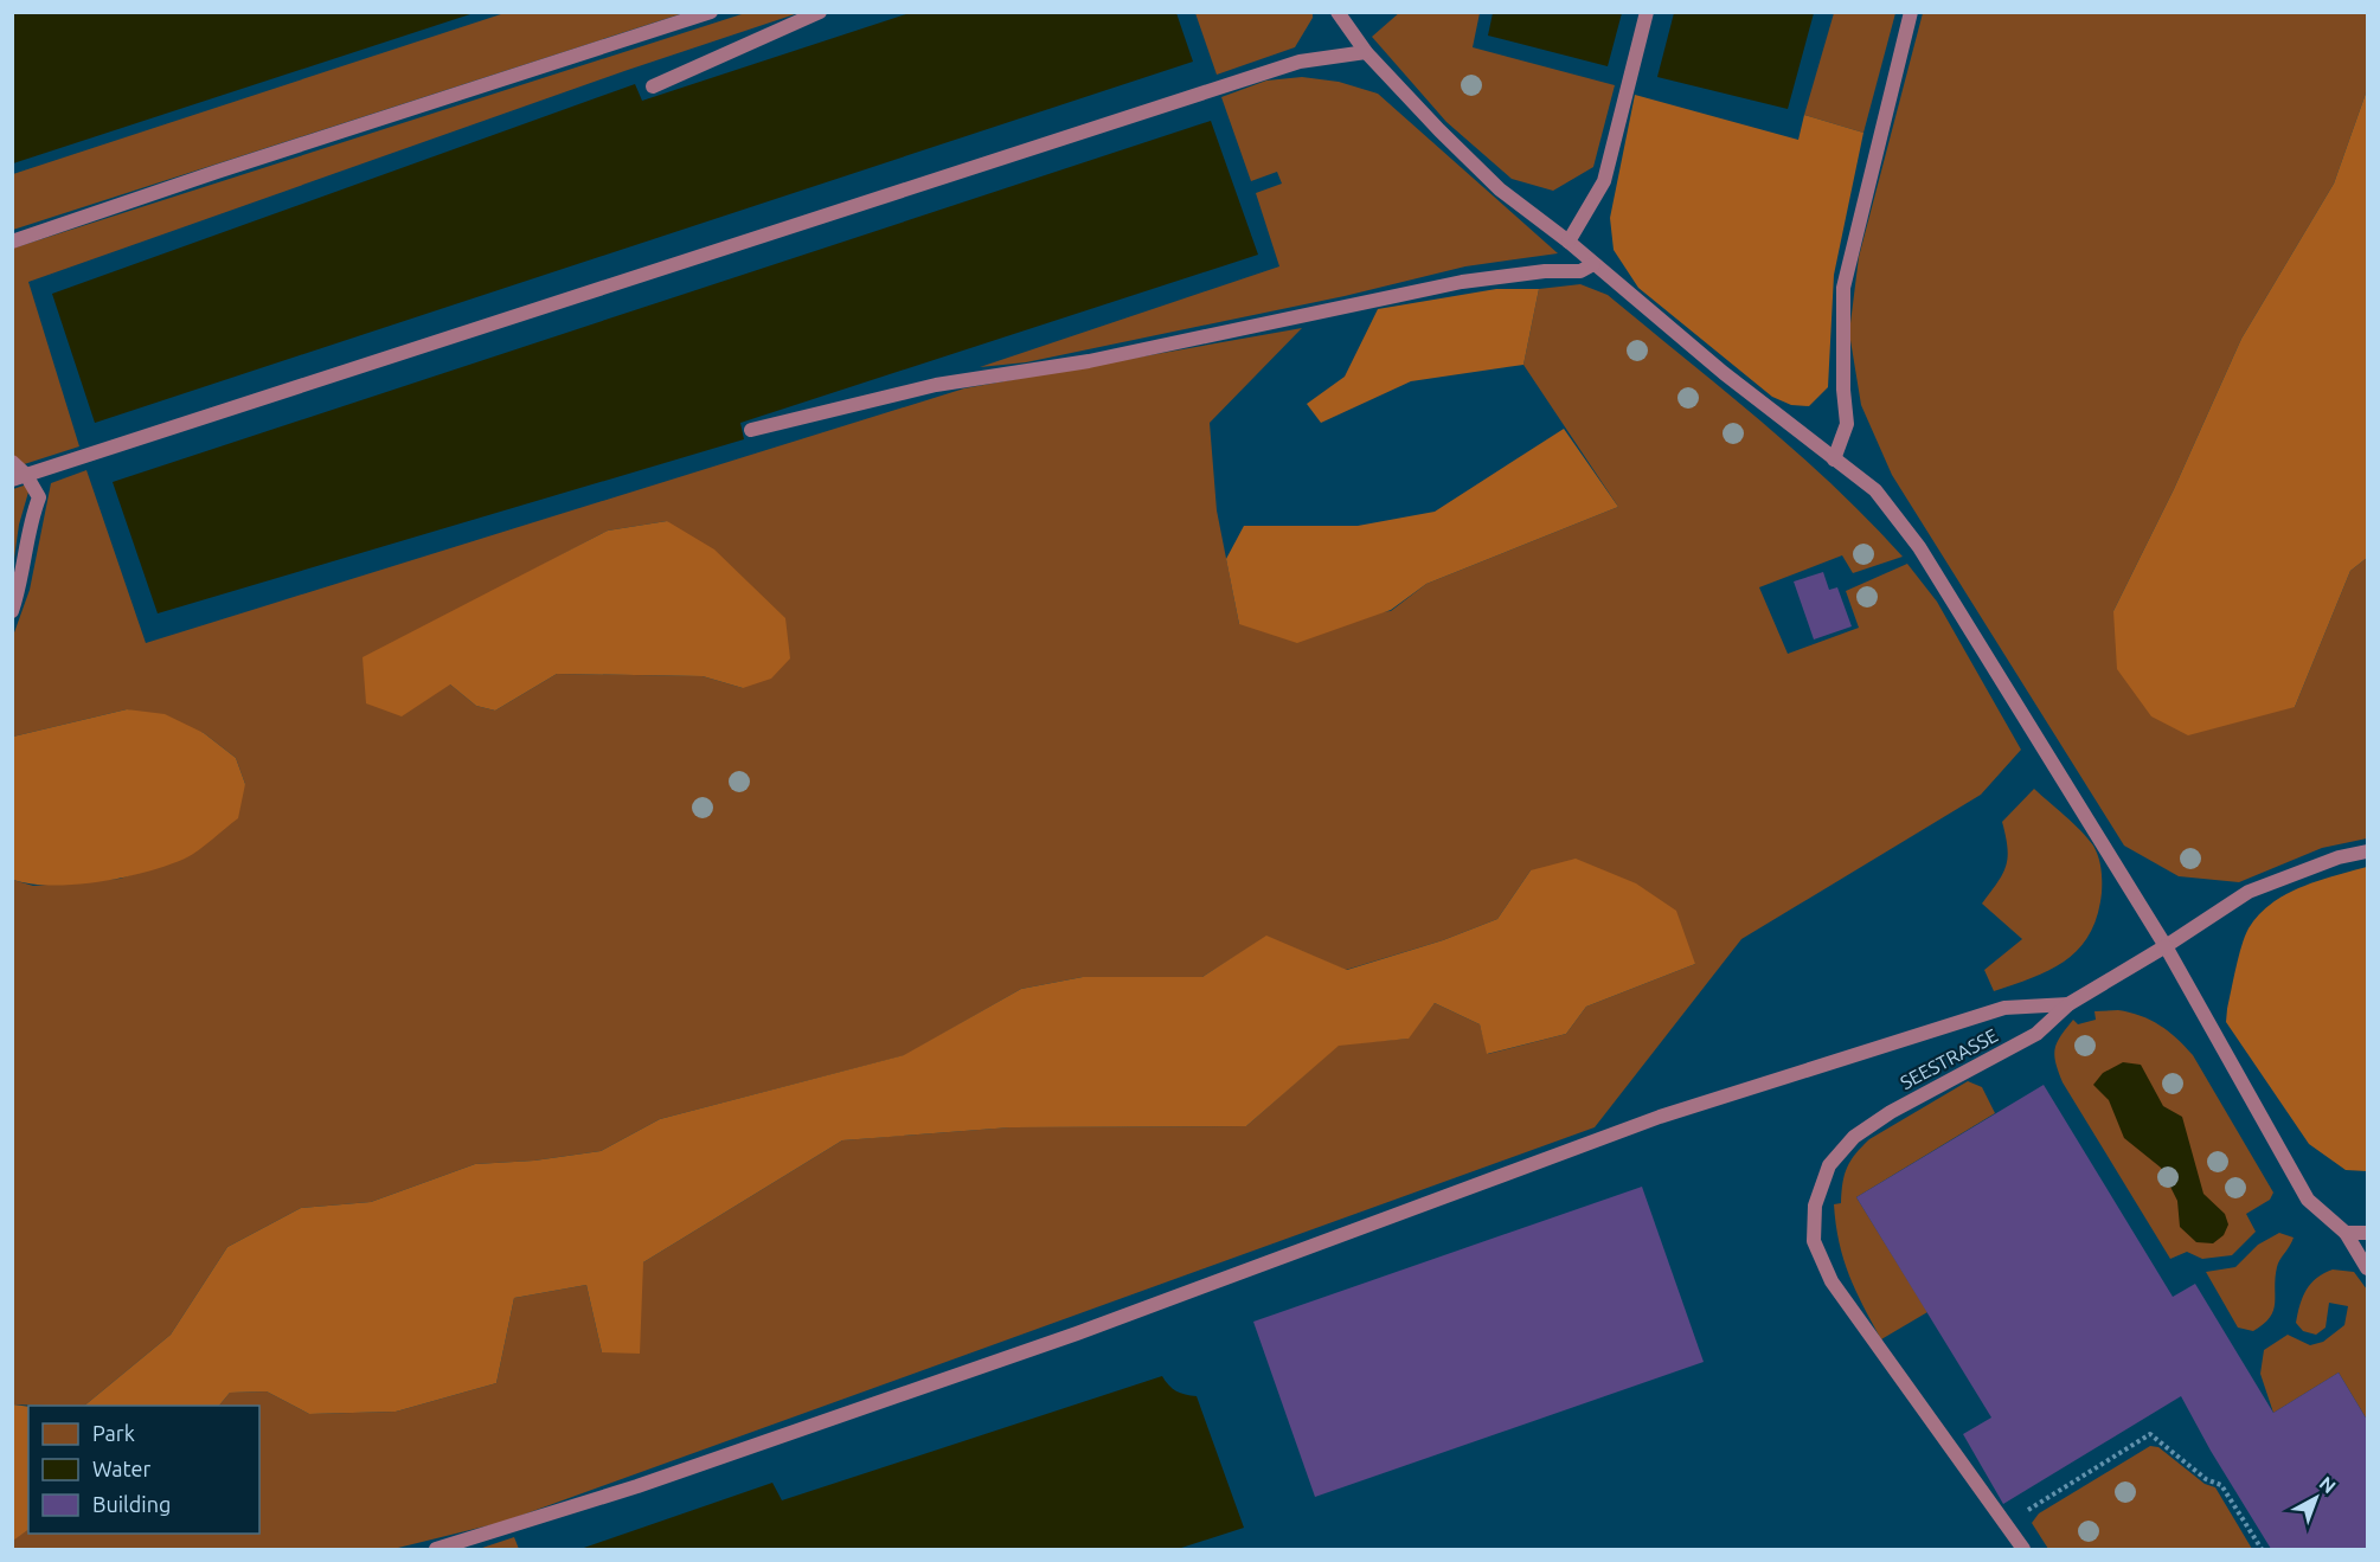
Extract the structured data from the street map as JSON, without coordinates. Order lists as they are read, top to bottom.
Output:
{
  "streets": {
    "lane": ["SEESTRASSE"]
  },
  "legend": ["Park", "Water", "Building"],
  "north": "top right"
}
